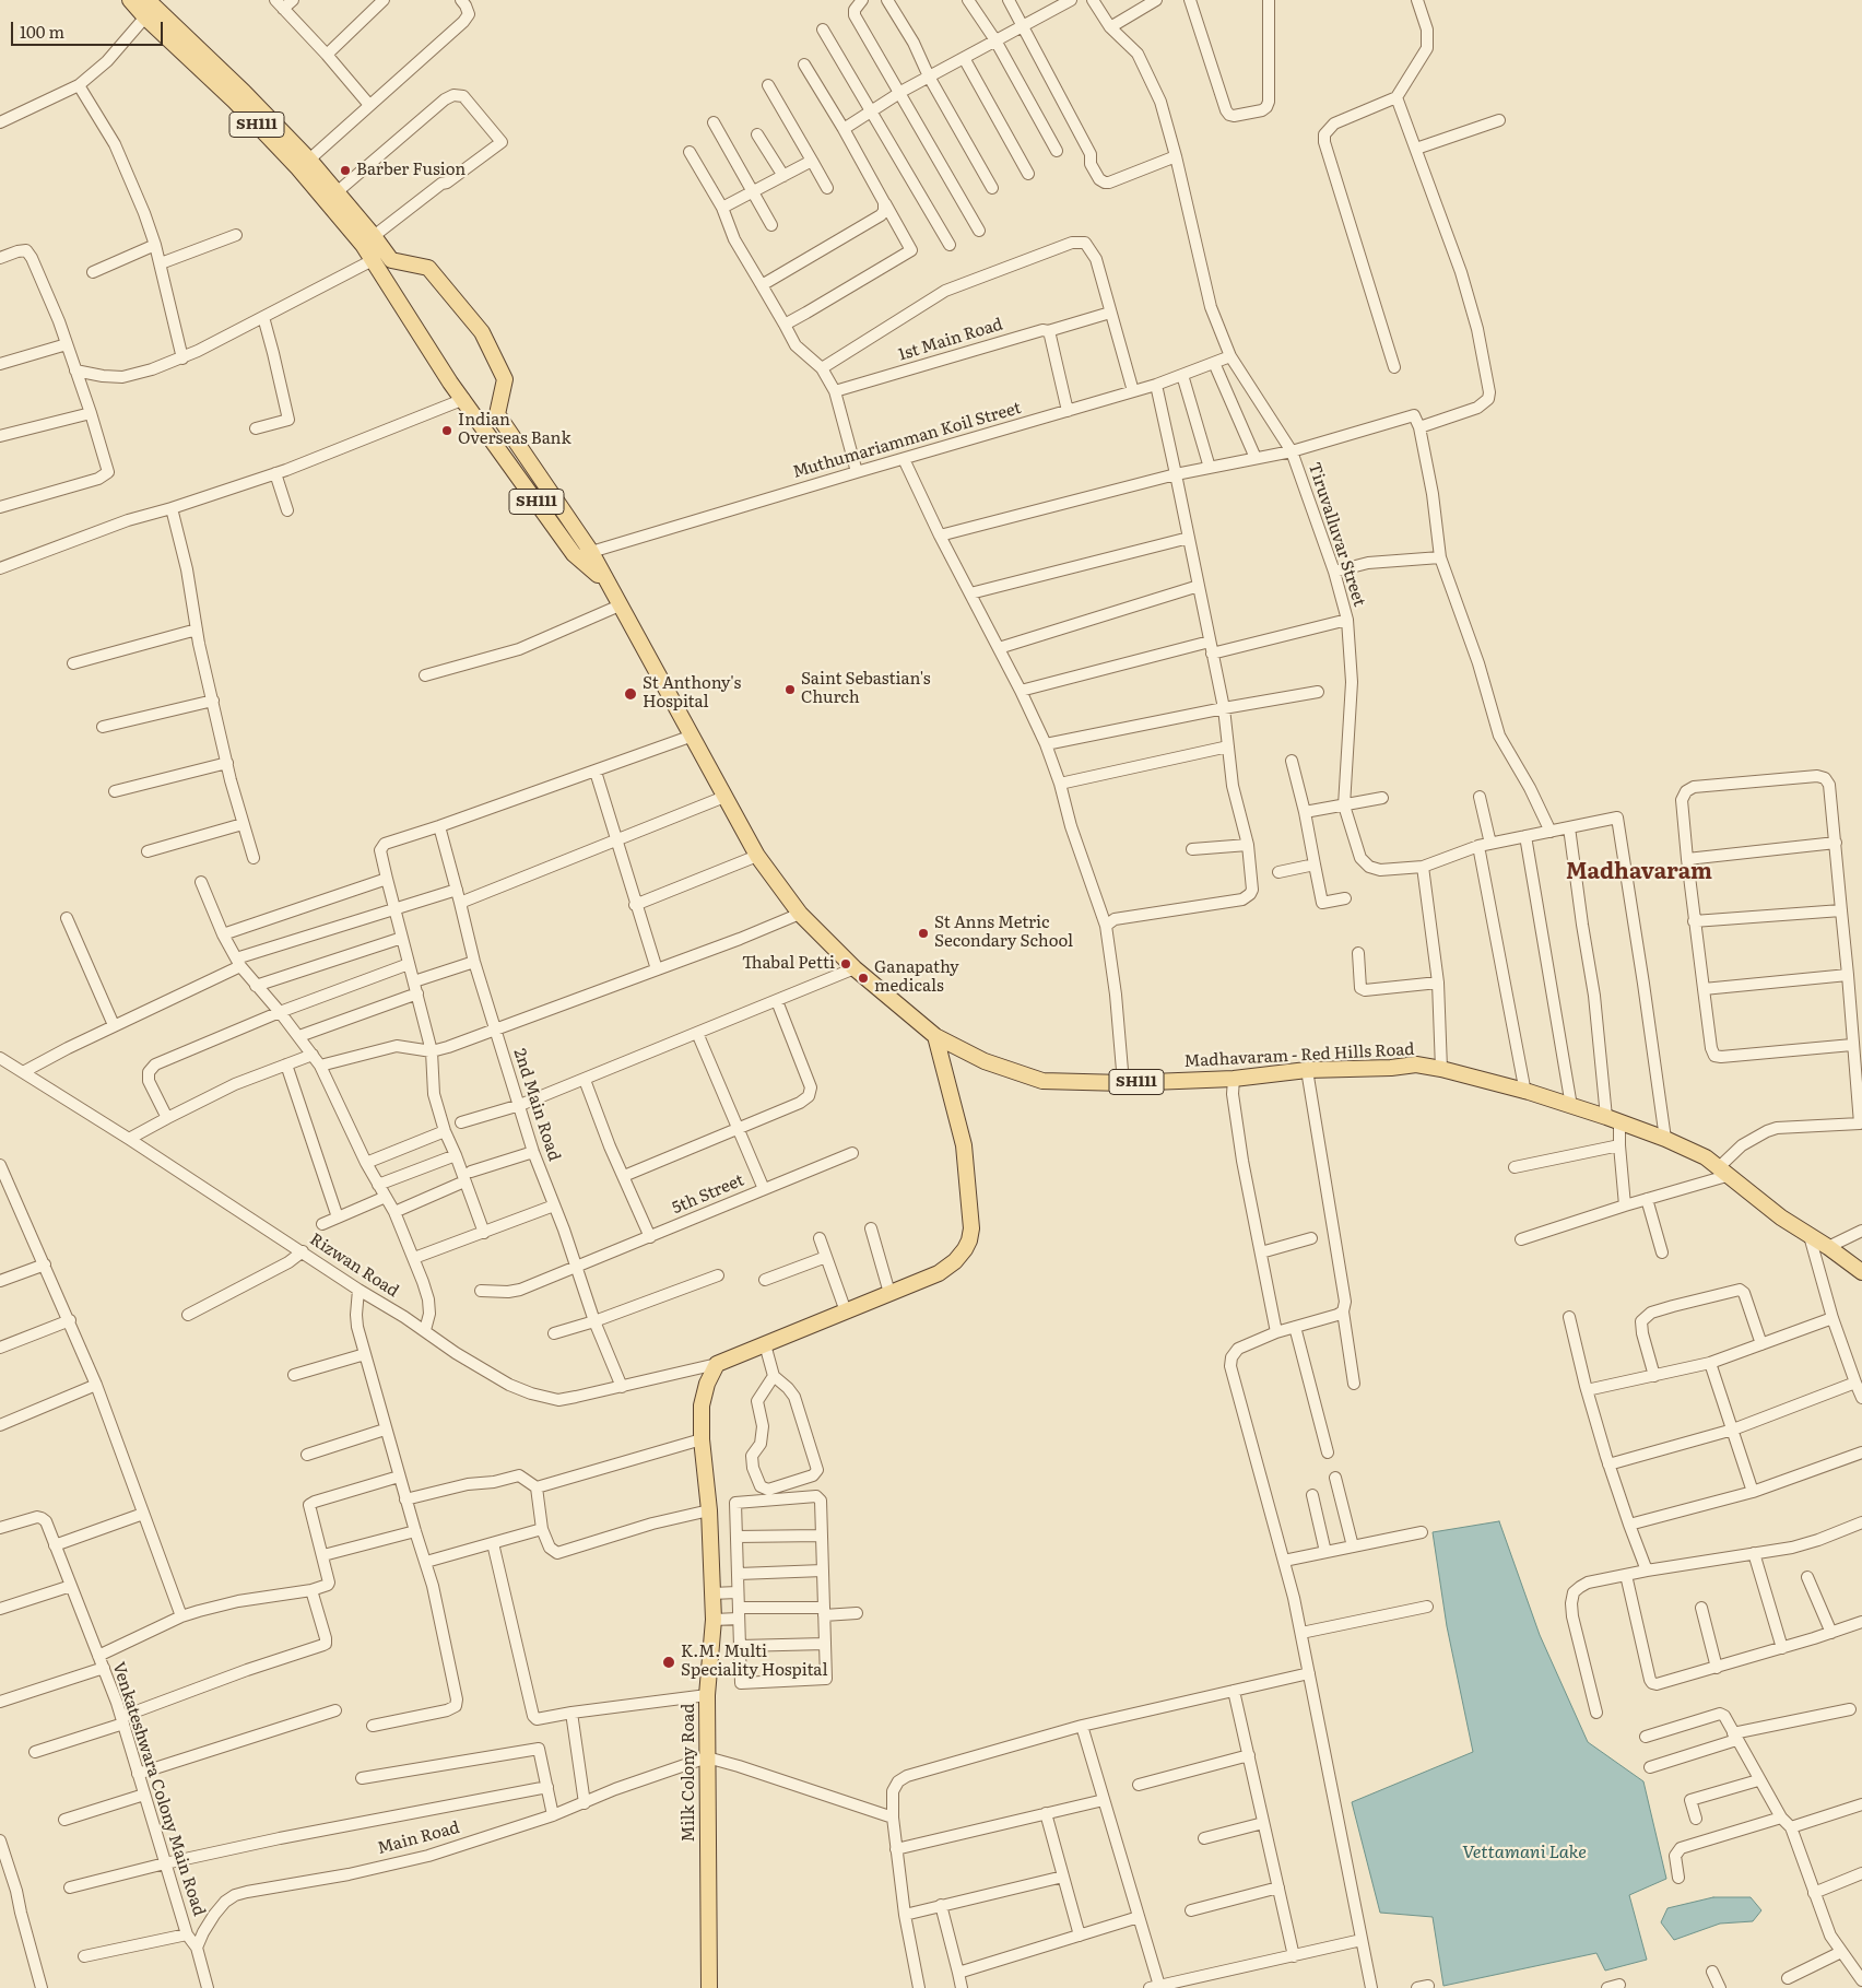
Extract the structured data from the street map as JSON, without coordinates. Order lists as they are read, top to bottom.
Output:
{
  "streets": {
    "main road": ["SH111", "Madhavaram - Red Hills Road", "Milk Colony Road"],
    "street": [
      "1st Main Road",
      "Muthumariamman Koil Street",
      "Tiruvalluvar Street",
      "2nd Main Road",
      "5th Street",
      "Rizwan Road",
      "Venkateshwara Colony Main Road",
      "Main Road"
    ]
  },
  "crossings": [
    ["SH111", "Madhavaram - Red Hills Road"],
    ["Muthumariamman Koil Street", "Tiruvalluvar Street"],
    ["Muthumariamman Koil Street", "Madhavaram - Red Hills Road"],
    ["2nd Main Road", "5th Street"],
    ["2nd Main Road", "Rizwan Road"],
    ["Rizwan Road", "Milk Colony Road"],
    ["Milk Colony Road", "Main Road"],
    ["Venkateshwara Colony Main Road", "Main Road"]
  ],
  "districts": ["Madhavaram"],
  "water": ["Vettamani Lake"],
  "places": [
    "Barber Fusion",
    "Indian Overseas Bank",
    "Saint Sebastian's Church",
    "St Anthony's Hospital",
    "St Anns Metric Secondary School",
    "Thabal Petti",
    "Ganapathy medicals",
    "K.M. Multi Speciality Hospital"
  ],
  "scale_bar": "100 m"
}
